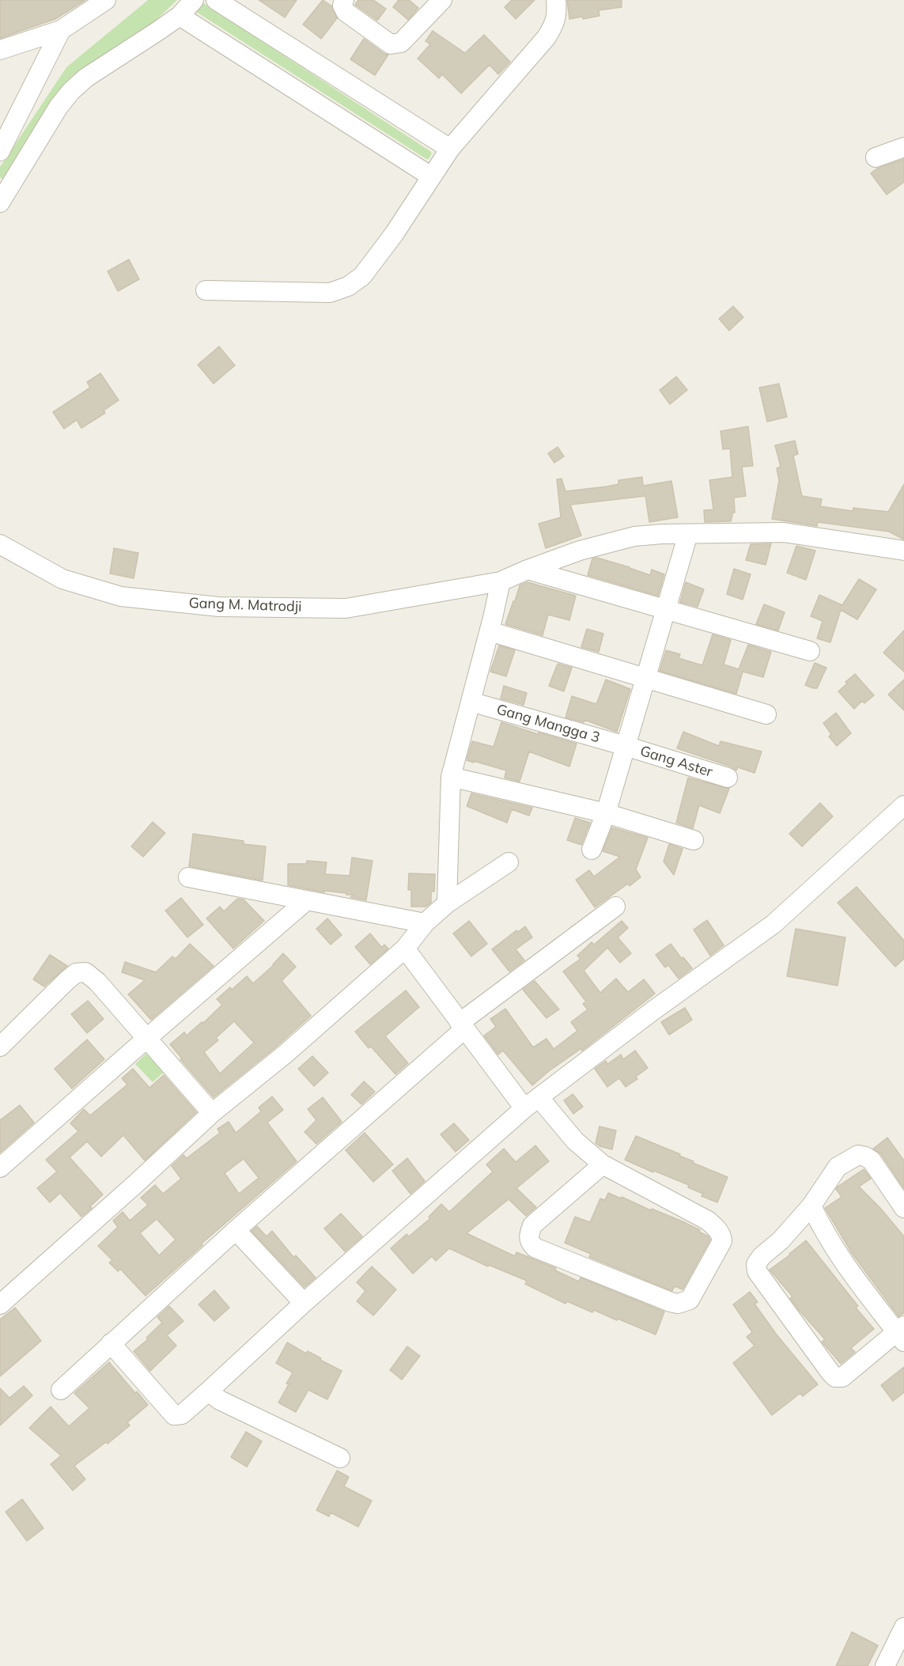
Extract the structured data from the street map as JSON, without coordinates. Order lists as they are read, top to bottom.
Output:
{
  "streets": {
    "street": ["Gang M. Matrodji", "Gang Mangga 3", "Gang Aster"]
  },
  "crossings": [
    ["Gang Mangga 3", "Gang Aster"]
  ]
}
